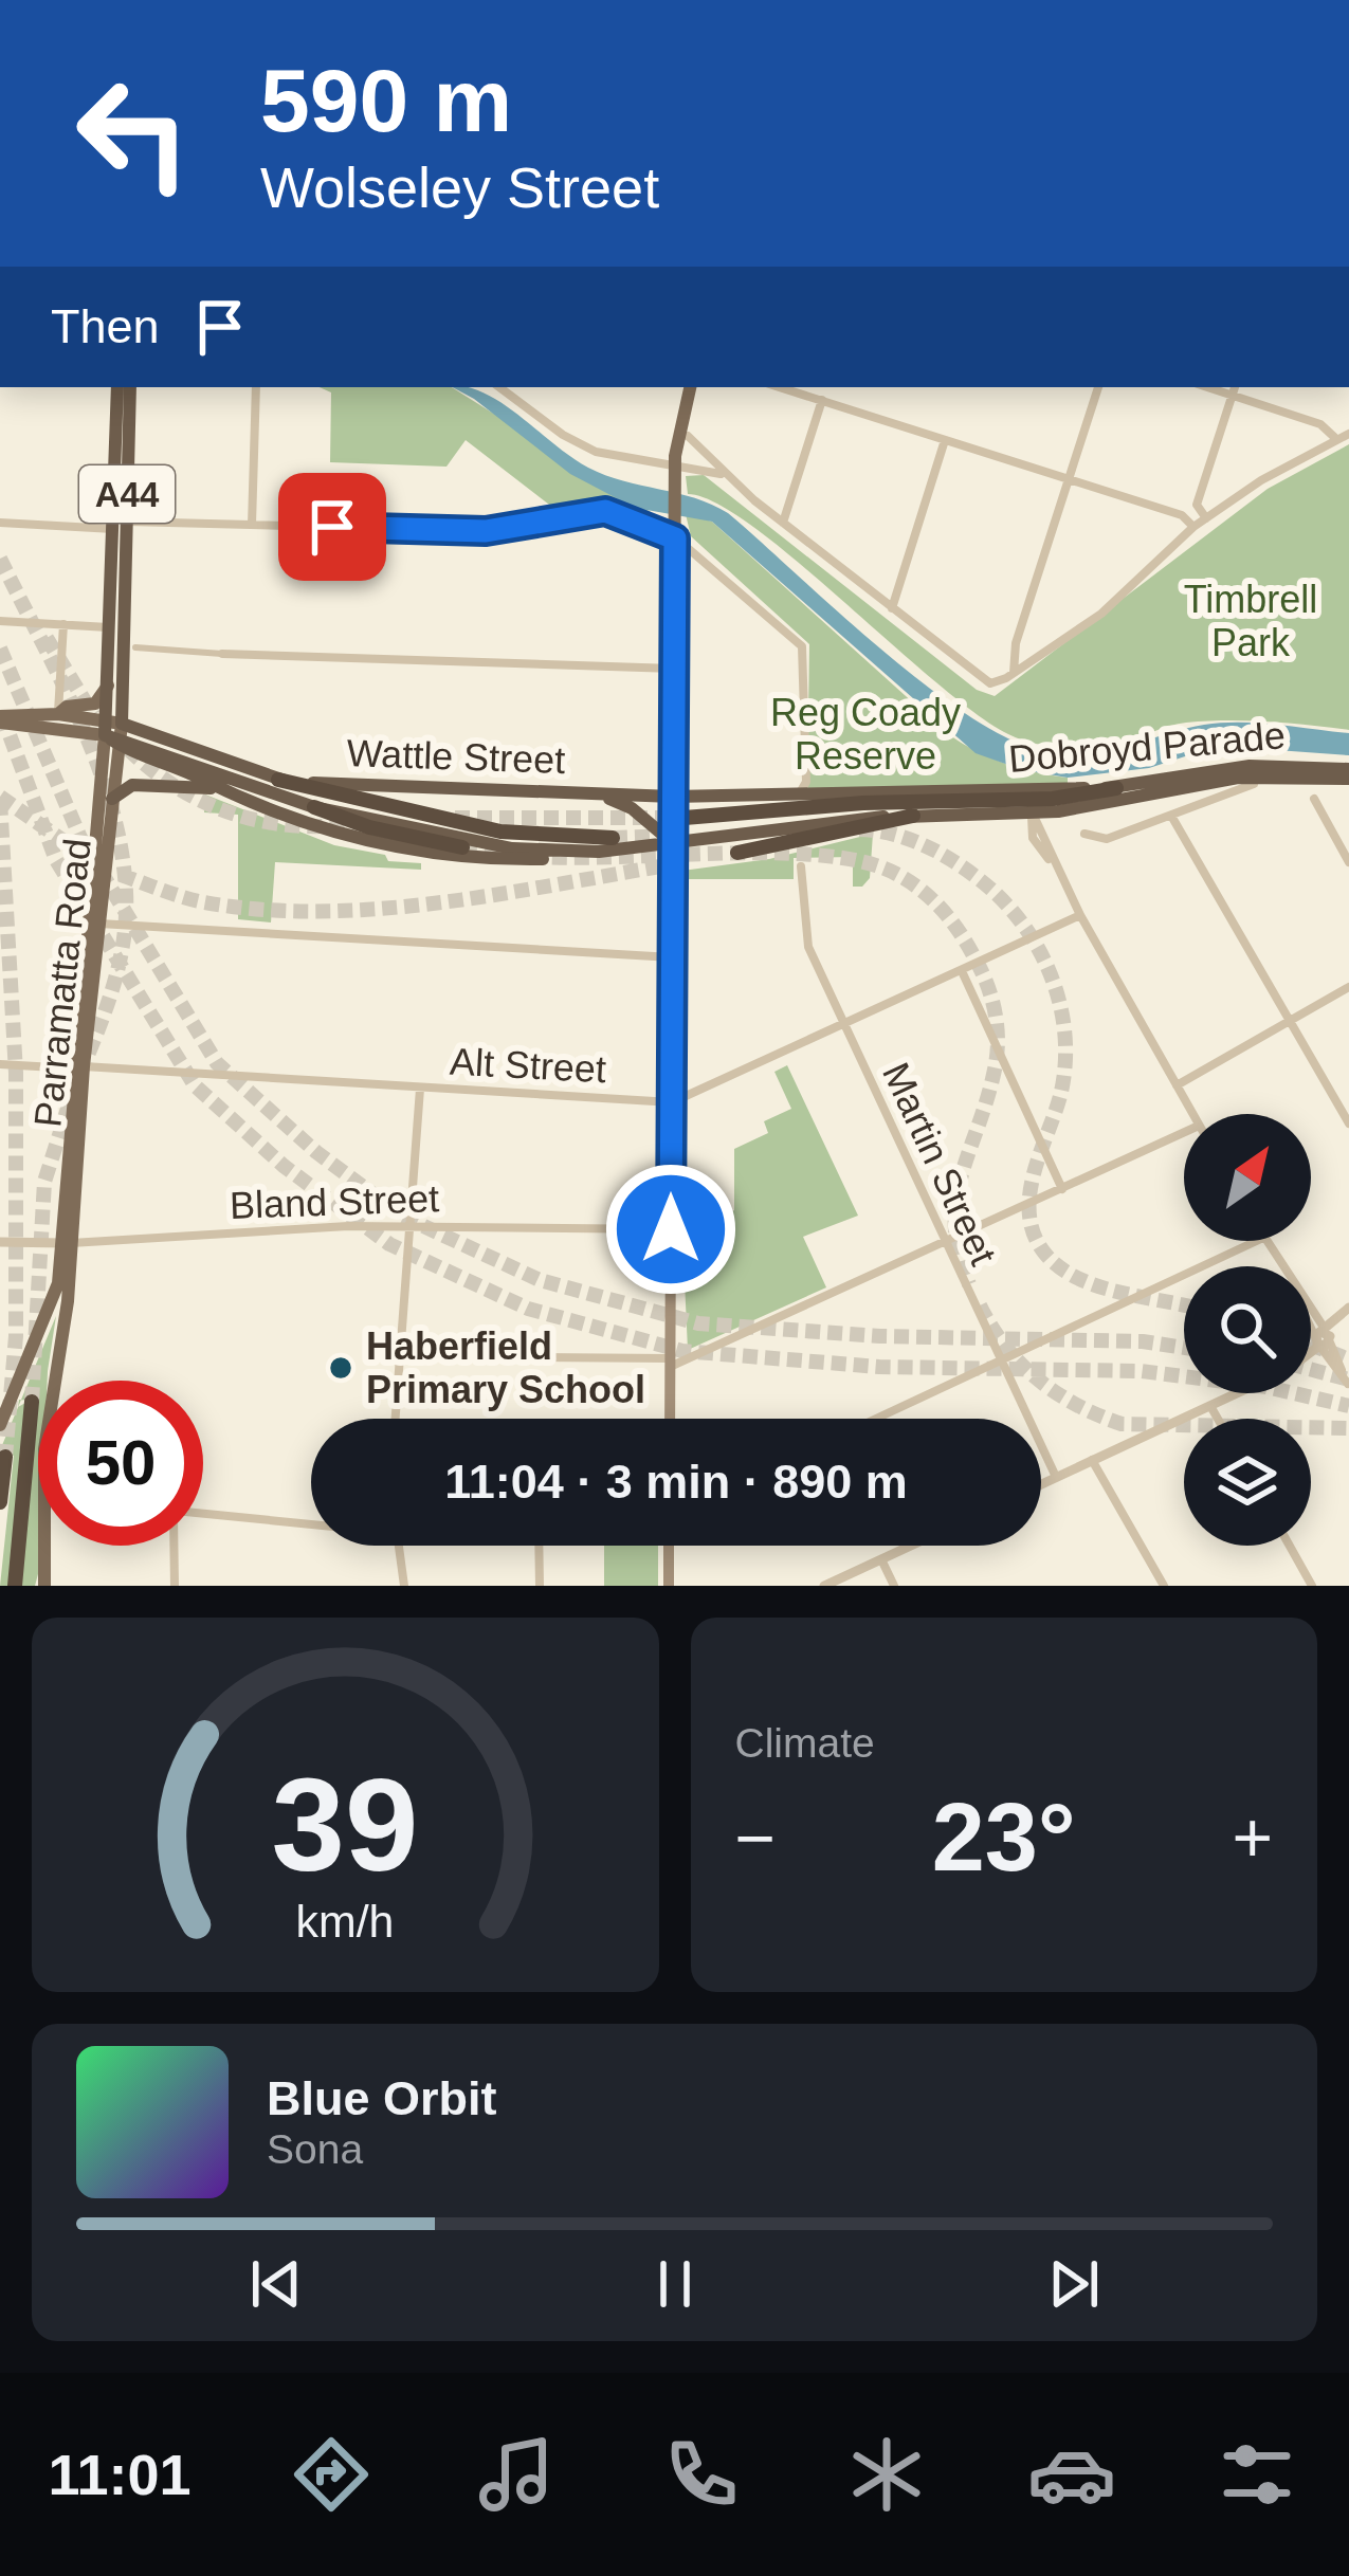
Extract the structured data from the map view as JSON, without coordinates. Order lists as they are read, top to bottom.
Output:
{
  "streets": {
    "highway": [
      "A44",
      "Dobroyd Parade",
      "Wattle Street",
      "Parramatta Road"
    ],
    "street": ["Alt Street", "Martin Street", "Bland Street"]
  },
  "crossings": [
    ["Dobroyd Parade", "Wattle Street"],
    ["Wattle Street", "Parramatta Road"],
    ["Parramatta Road", "Alt Street"],
    ["Parramatta Road", "Bland Street"],
    ["Alt Street", "Martin Street"]
  ],
  "parks": ["Timbrell Park", "Reg Coady Reserve"],
  "places": ["Haberfield Primary School"],
  "north": "top right",
  "page": {
    "turn": ["590 m", "Wolseley Street"],
    "then": "Then",
    "limit": "50",
    "trip": "11:04 · 3 min · 890 m",
    "tile": "Climate",
    "heat": ["−", "23°", "+"],
    "song": ["Blue Orbit", "Sona"],
    "tabs": "11:01",
    "gauge": ["39", "km/h"]
  }
}
